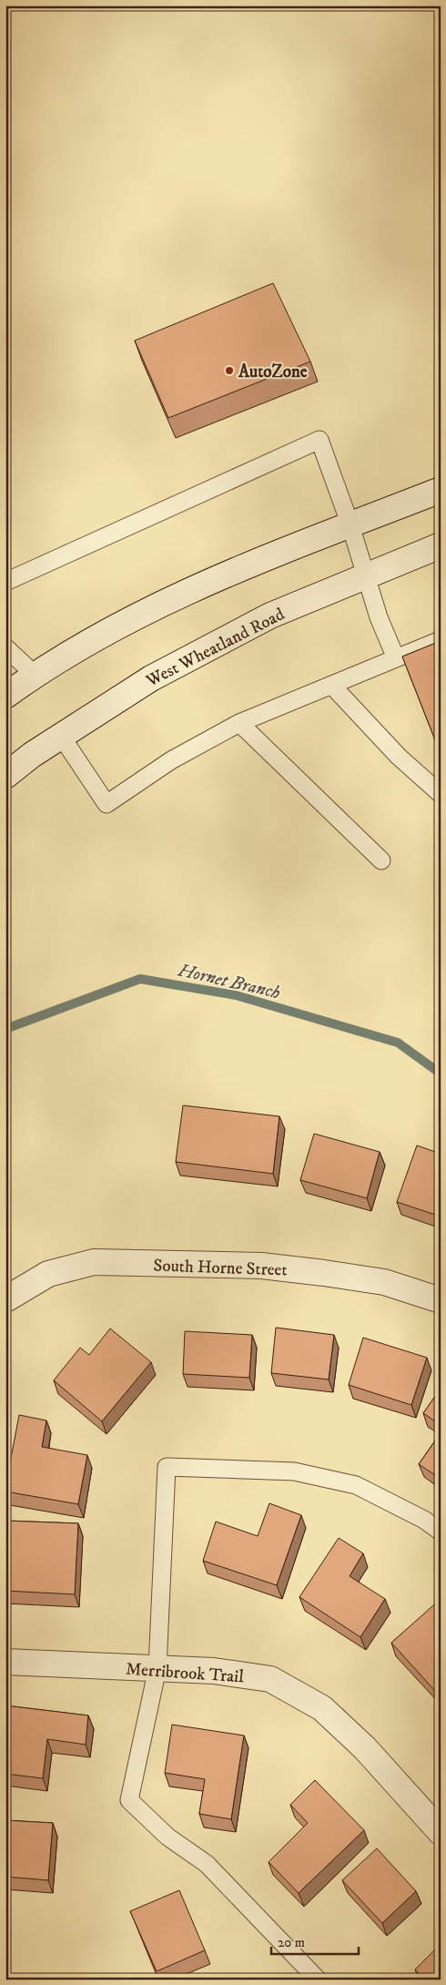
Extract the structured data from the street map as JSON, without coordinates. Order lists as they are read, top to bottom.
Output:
{
  "streets": {
    "main road": ["West Wheatland Road", "South Horne Street", "Merribrook Trail"]
  },
  "water": ["Hornet Branch"],
  "places": ["AutoZone"],
  "scale_bar": "20 m"
}
